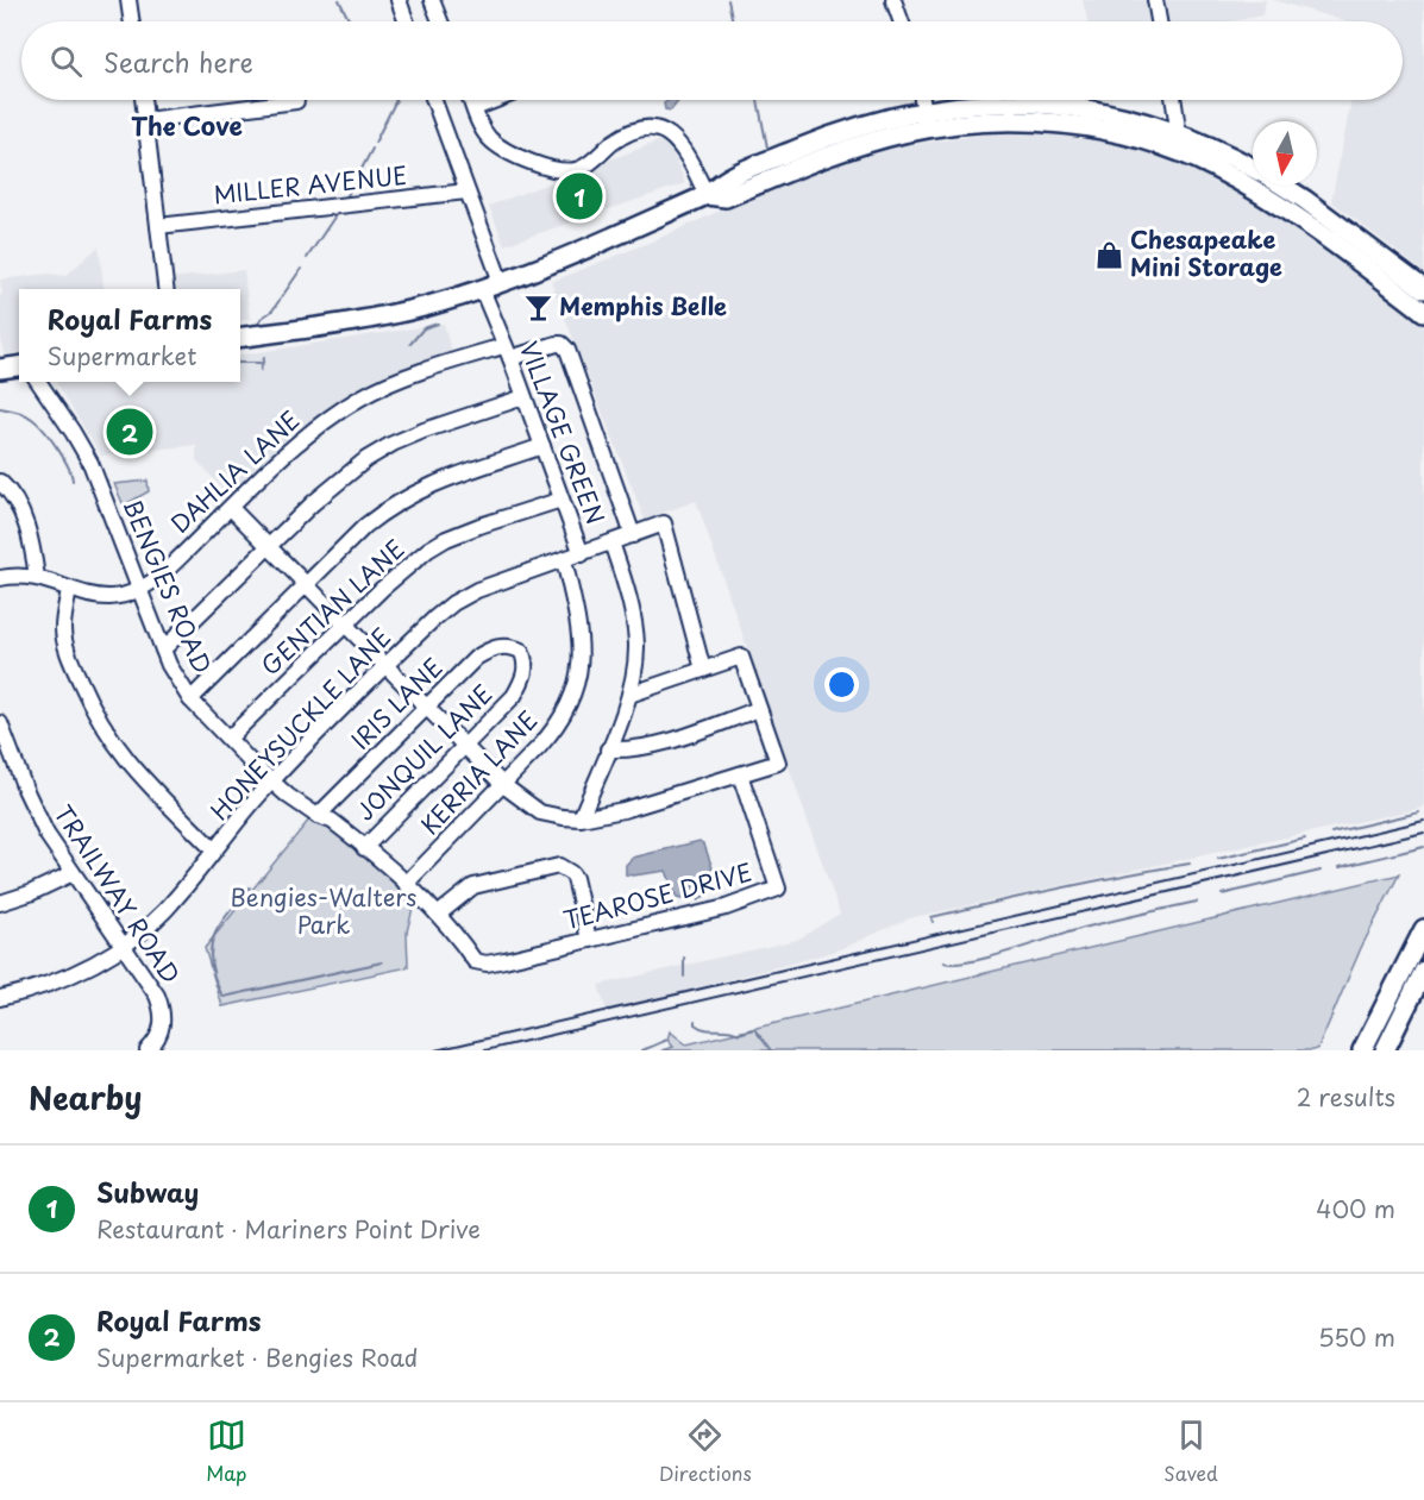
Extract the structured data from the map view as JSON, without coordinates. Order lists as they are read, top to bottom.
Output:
{
  "streets": {
    "street": [
      "MILLER AVENUE",
      "VILLAGE GREEN",
      "DAHLIA LANE",
      "BENGIES ROAD",
      "GENTIAN LANE",
      "IRIS LANE",
      "HONEYSUCKLE LANE",
      "JONQUIL LANE",
      "KERRIA LANE",
      "TRAILWAY ROAD",
      "TEAROSE DRIVE"
    ]
  },
  "crossings": [
    ["VILLAGE GREEN", "DAHLIA LANE"],
    ["VILLAGE GREEN", "GENTIAN LANE"],
    ["VILLAGE GREEN", "HONEYSUCKLE LANE"],
    ["DAHLIA LANE", "BENGIES ROAD"],
    ["DAHLIA LANE", "HONEYSUCKLE LANE"],
    ["BENGIES ROAD", "GENTIAN LANE"],
    ["BENGIES ROAD", "IRIS LANE"],
    ["BENGIES ROAD", "HONEYSUCKLE LANE"],
    ["BENGIES ROAD", "JONQUIL LANE"],
    ["BENGIES ROAD", "KERRIA LANE"],
    ["BENGIES ROAD", "TEAROSE DRIVE"],
    ["IRIS LANE", "JONQUIL LANE"],
    ["HONEYSUCKLE LANE", "KERRIA LANE"],
    ["HONEYSUCKLE LANE", "TRAILWAY ROAD"]
  ],
  "districts": ["The Cove"],
  "parks": ["Bengies-Walters Park"],
  "places": {
    "shop": ["Chesapeake Mini Storage"],
    "bar": ["Memphis Belle"]
  },
  "north": "bottom",
  "page": {
    "search": "Search here",
    "pins": ["1", "2"],
    "popup": ["Royal Farms", "Supermarket"],
    "heading": ["Nearby", "2 results"],
    "list": [
      {
        "mark": "1",
        "name": "Subway",
        "note": "Restaurant · Mariners Point Drive",
        "value": "400 m"
      },
      {
        "mark": "2",
        "name": "Royal Farms",
        "note": "Supermarket · Bengies Road",
        "value": "550 m"
      }
    ],
    "nav": ["Map", "Directions", "Saved"]
  }
}
